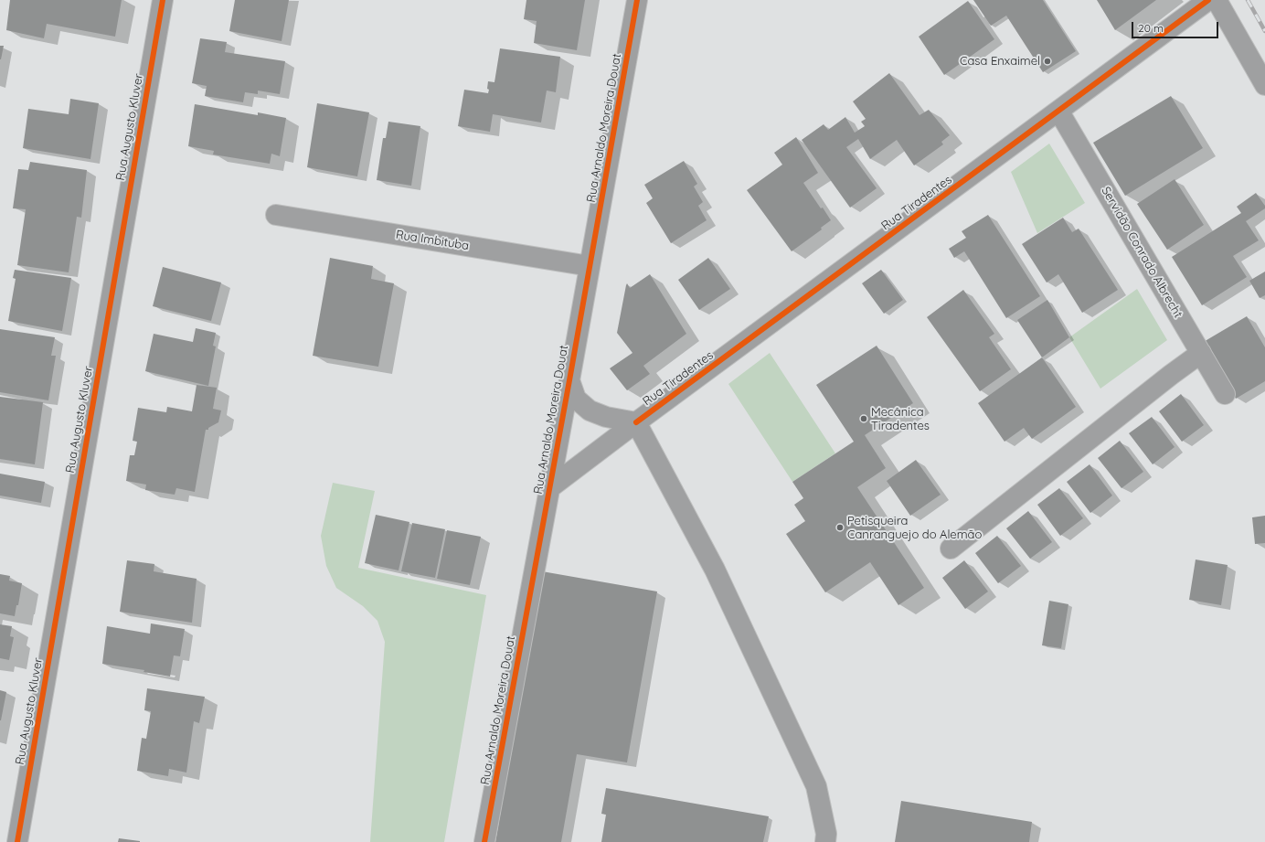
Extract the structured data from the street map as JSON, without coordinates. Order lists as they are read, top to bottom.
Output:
{
  "streets": {
    "street": [
      "Rua Augusto Kluver",
      "Rua Arnaldo Moreira Douat",
      "Rua Tiradentes",
      "Rua Imbituba",
      "Servidão Conrado Albrecht"
    ]
  },
  "crossings": [
    ["Rua Arnaldo Moreira Douat", "Rua Tiradentes"],
    ["Rua Arnaldo Moreira Douat", "Rua Imbituba"],
    ["Rua Tiradentes", "Servidão Conrado Albrecht"]
  ],
  "places": ["Casa Enxaimel", "Mecânica Tiradentes", "Petisqueira Canranguejo do Alemão"],
  "scale_bar": "20 m"
}
